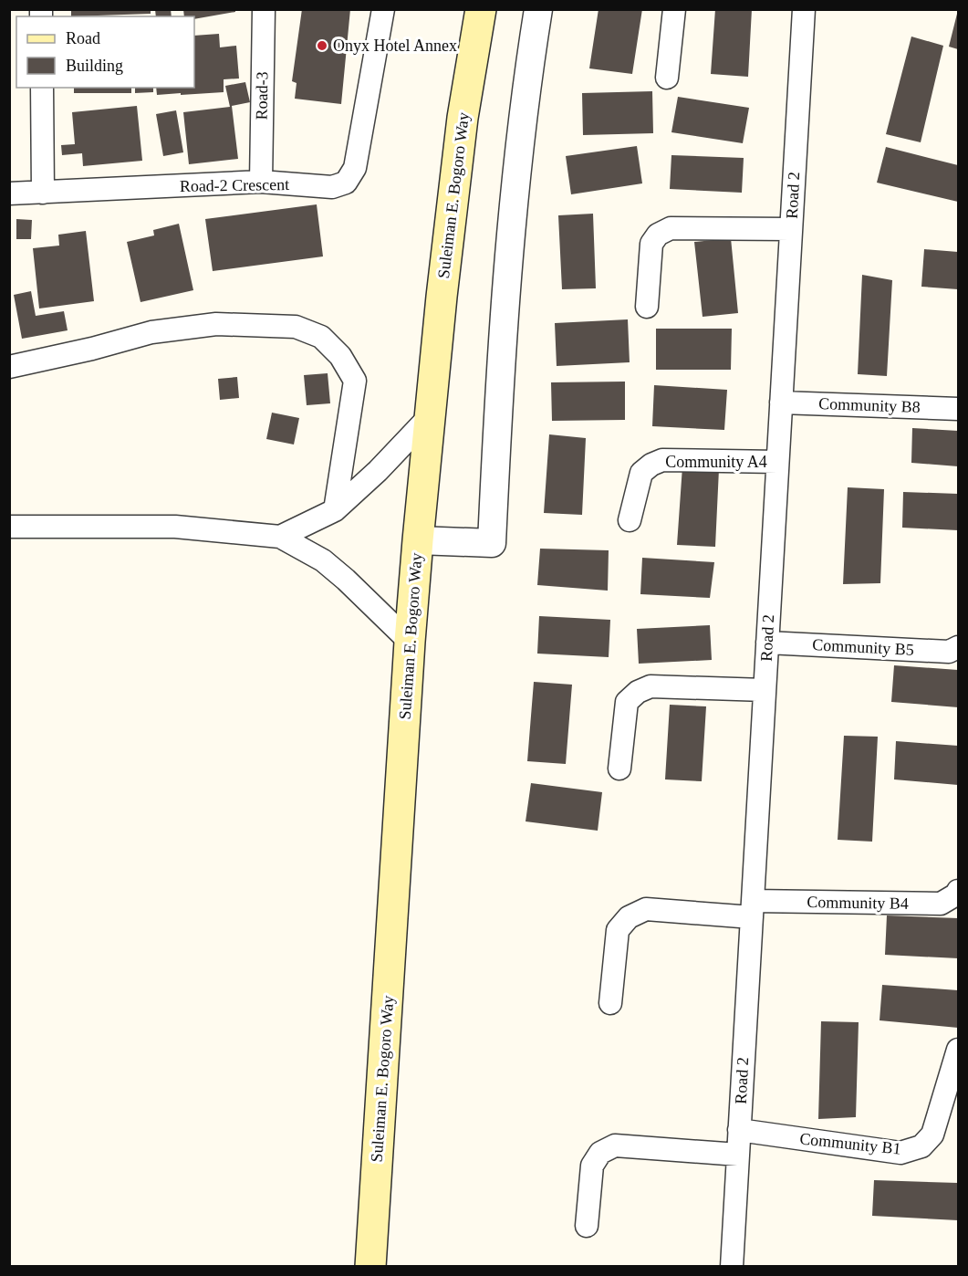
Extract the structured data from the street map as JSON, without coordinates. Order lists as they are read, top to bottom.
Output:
{
  "streets": {
    "main road": ["Suleiman E. Bogoro Way"],
    "street": [
      "Road-3",
      "Road-2 Crescent",
      "Road 2",
      "Community B8",
      "Community A4",
      "Community B5",
      "Community B4",
      "Community B1"
    ]
  },
  "crossings": [
    ["Road-3", "Road-2 Crescent"],
    ["Road 2", "Community B8"],
    ["Road 2", "Community A4"],
    ["Road 2", "Community B5"],
    ["Road 2", "Community B4"],
    ["Road 2", "Community B1"]
  ],
  "places": ["Onyx Hotel Annex"],
  "legend": ["Road", "Building"]
}
